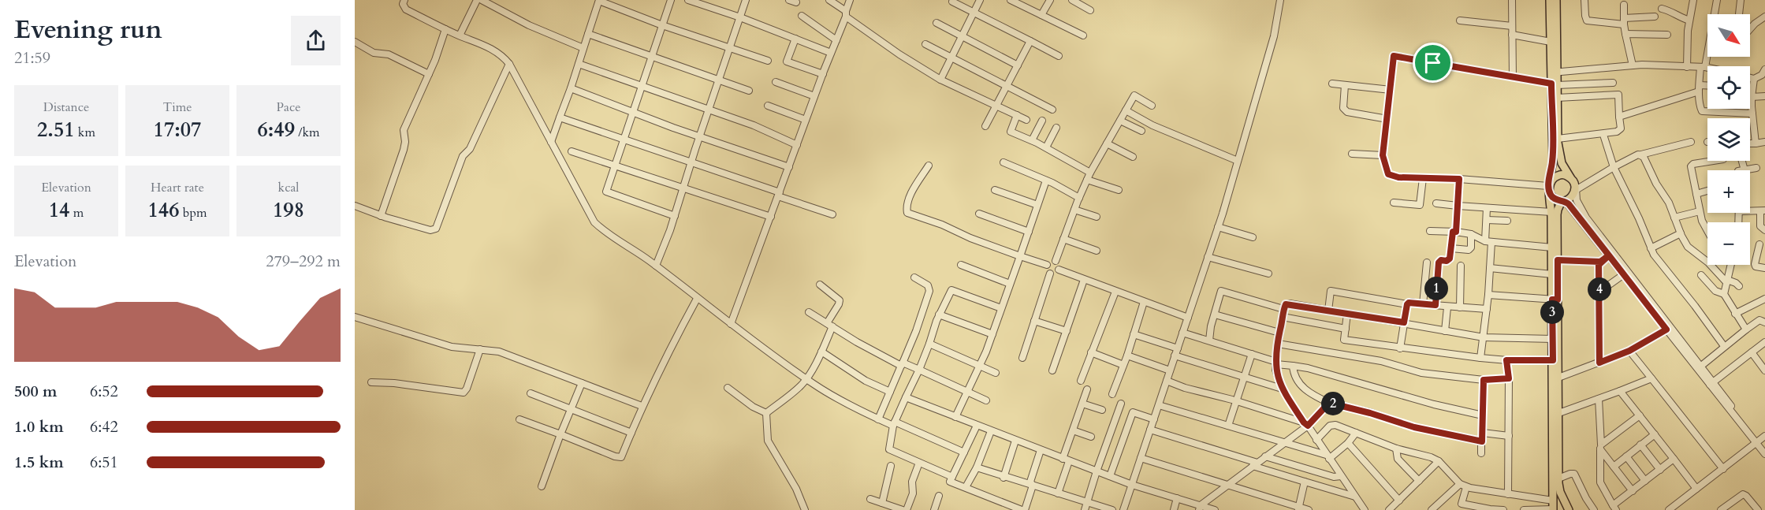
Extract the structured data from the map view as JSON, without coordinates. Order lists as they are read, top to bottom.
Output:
{
  "north": "bottom right",
  "page": {
    "heading": ["Evening run", "21:59"],
    "map_buttons": ["+", "−"],
    "stats": [
      ["Distance", "2.51 km"],
      ["Time", "17:07"],
      ["Pace", "6:49 /km"],
      ["Elevation", "14 m"],
      ["Heart rate", "146 bpm"],
      ["kcal", "198"]
    ],
    "chart": ["Elevation", "279–292 m"],
    "pins": [
      "1",
      "4",
      "3",
      "2"
    ],
    "list": [
      {
        "name": "500 m",
        "note": "6:52"
      },
      {
        "name": "1.0 km",
        "note": "6:42"
      },
      {
        "name": "1.5 km",
        "note": "6:51"
      }
    ]
  }
}
